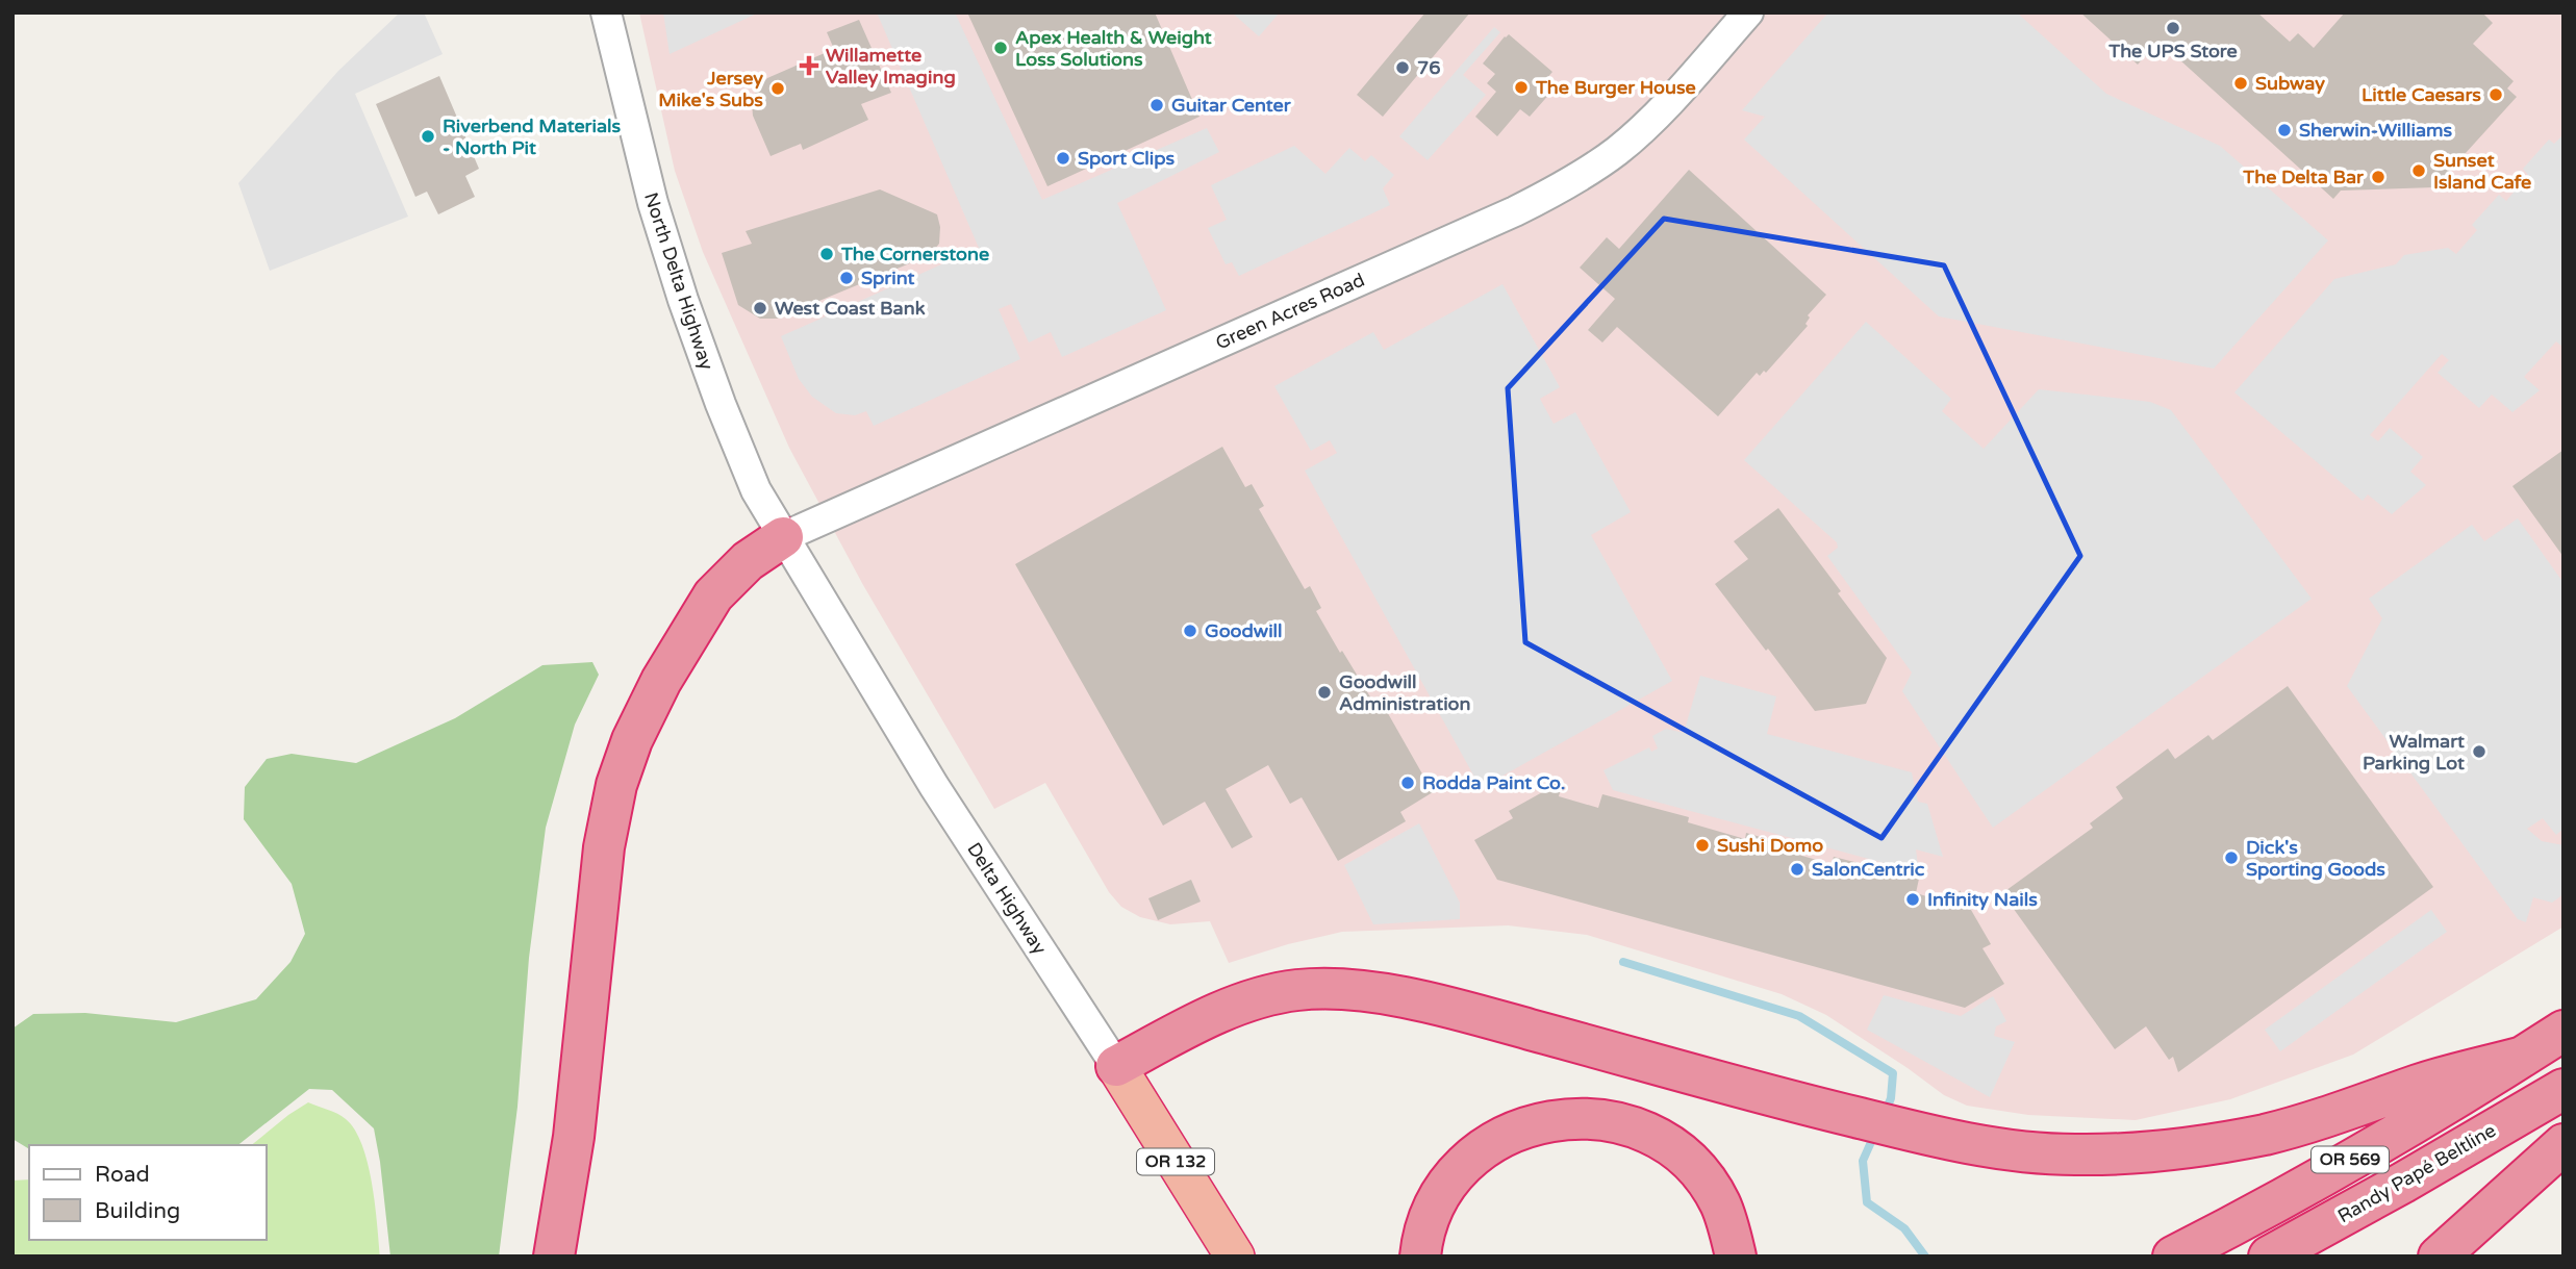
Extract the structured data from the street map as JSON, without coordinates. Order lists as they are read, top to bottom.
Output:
{
  "streets": {
    "highway": [
      "Delta Highway",
      "OR 569",
      "OR 132",
      "Randy Papé Beltline"
    ],
    "street": ["North Delta Highway", "Green Acres Road"]
  },
  "crossings": [
    ["North Delta Highway", "Green Acres Road"],
    ["North Delta Highway", "Delta Highway"],
    ["Green Acres Road", "Delta Highway"]
  ],
  "places": {
    "other": [
      "The UPS Store",
      "Apex Health & Weight Loss Solutions",
      "76",
      "Subway",
      "The Burger House",
      "Jersey Mike's Subs",
      "Little Caesars",
      "Guitar Center",
      "Sherwin-Williams",
      "Riverbend Materials - North Pit",
      "Sport Clips",
      "Sunset Island Cafe",
      "The Delta Bar",
      "The Cornerstone",
      "Sprint",
      "West Coast Bank",
      "Goodwill",
      "Goodwill Administration",
      "Walmart Parking Lot",
      "Rodda Paint Co.",
      "Sushi Domo",
      "Dick's Sporting Goods",
      "SalonCentric",
      "Infinity Nails"
    ],
    "health": ["Willamette Valley Imaging"]
  },
  "legend": ["Road", "Building"]
}
